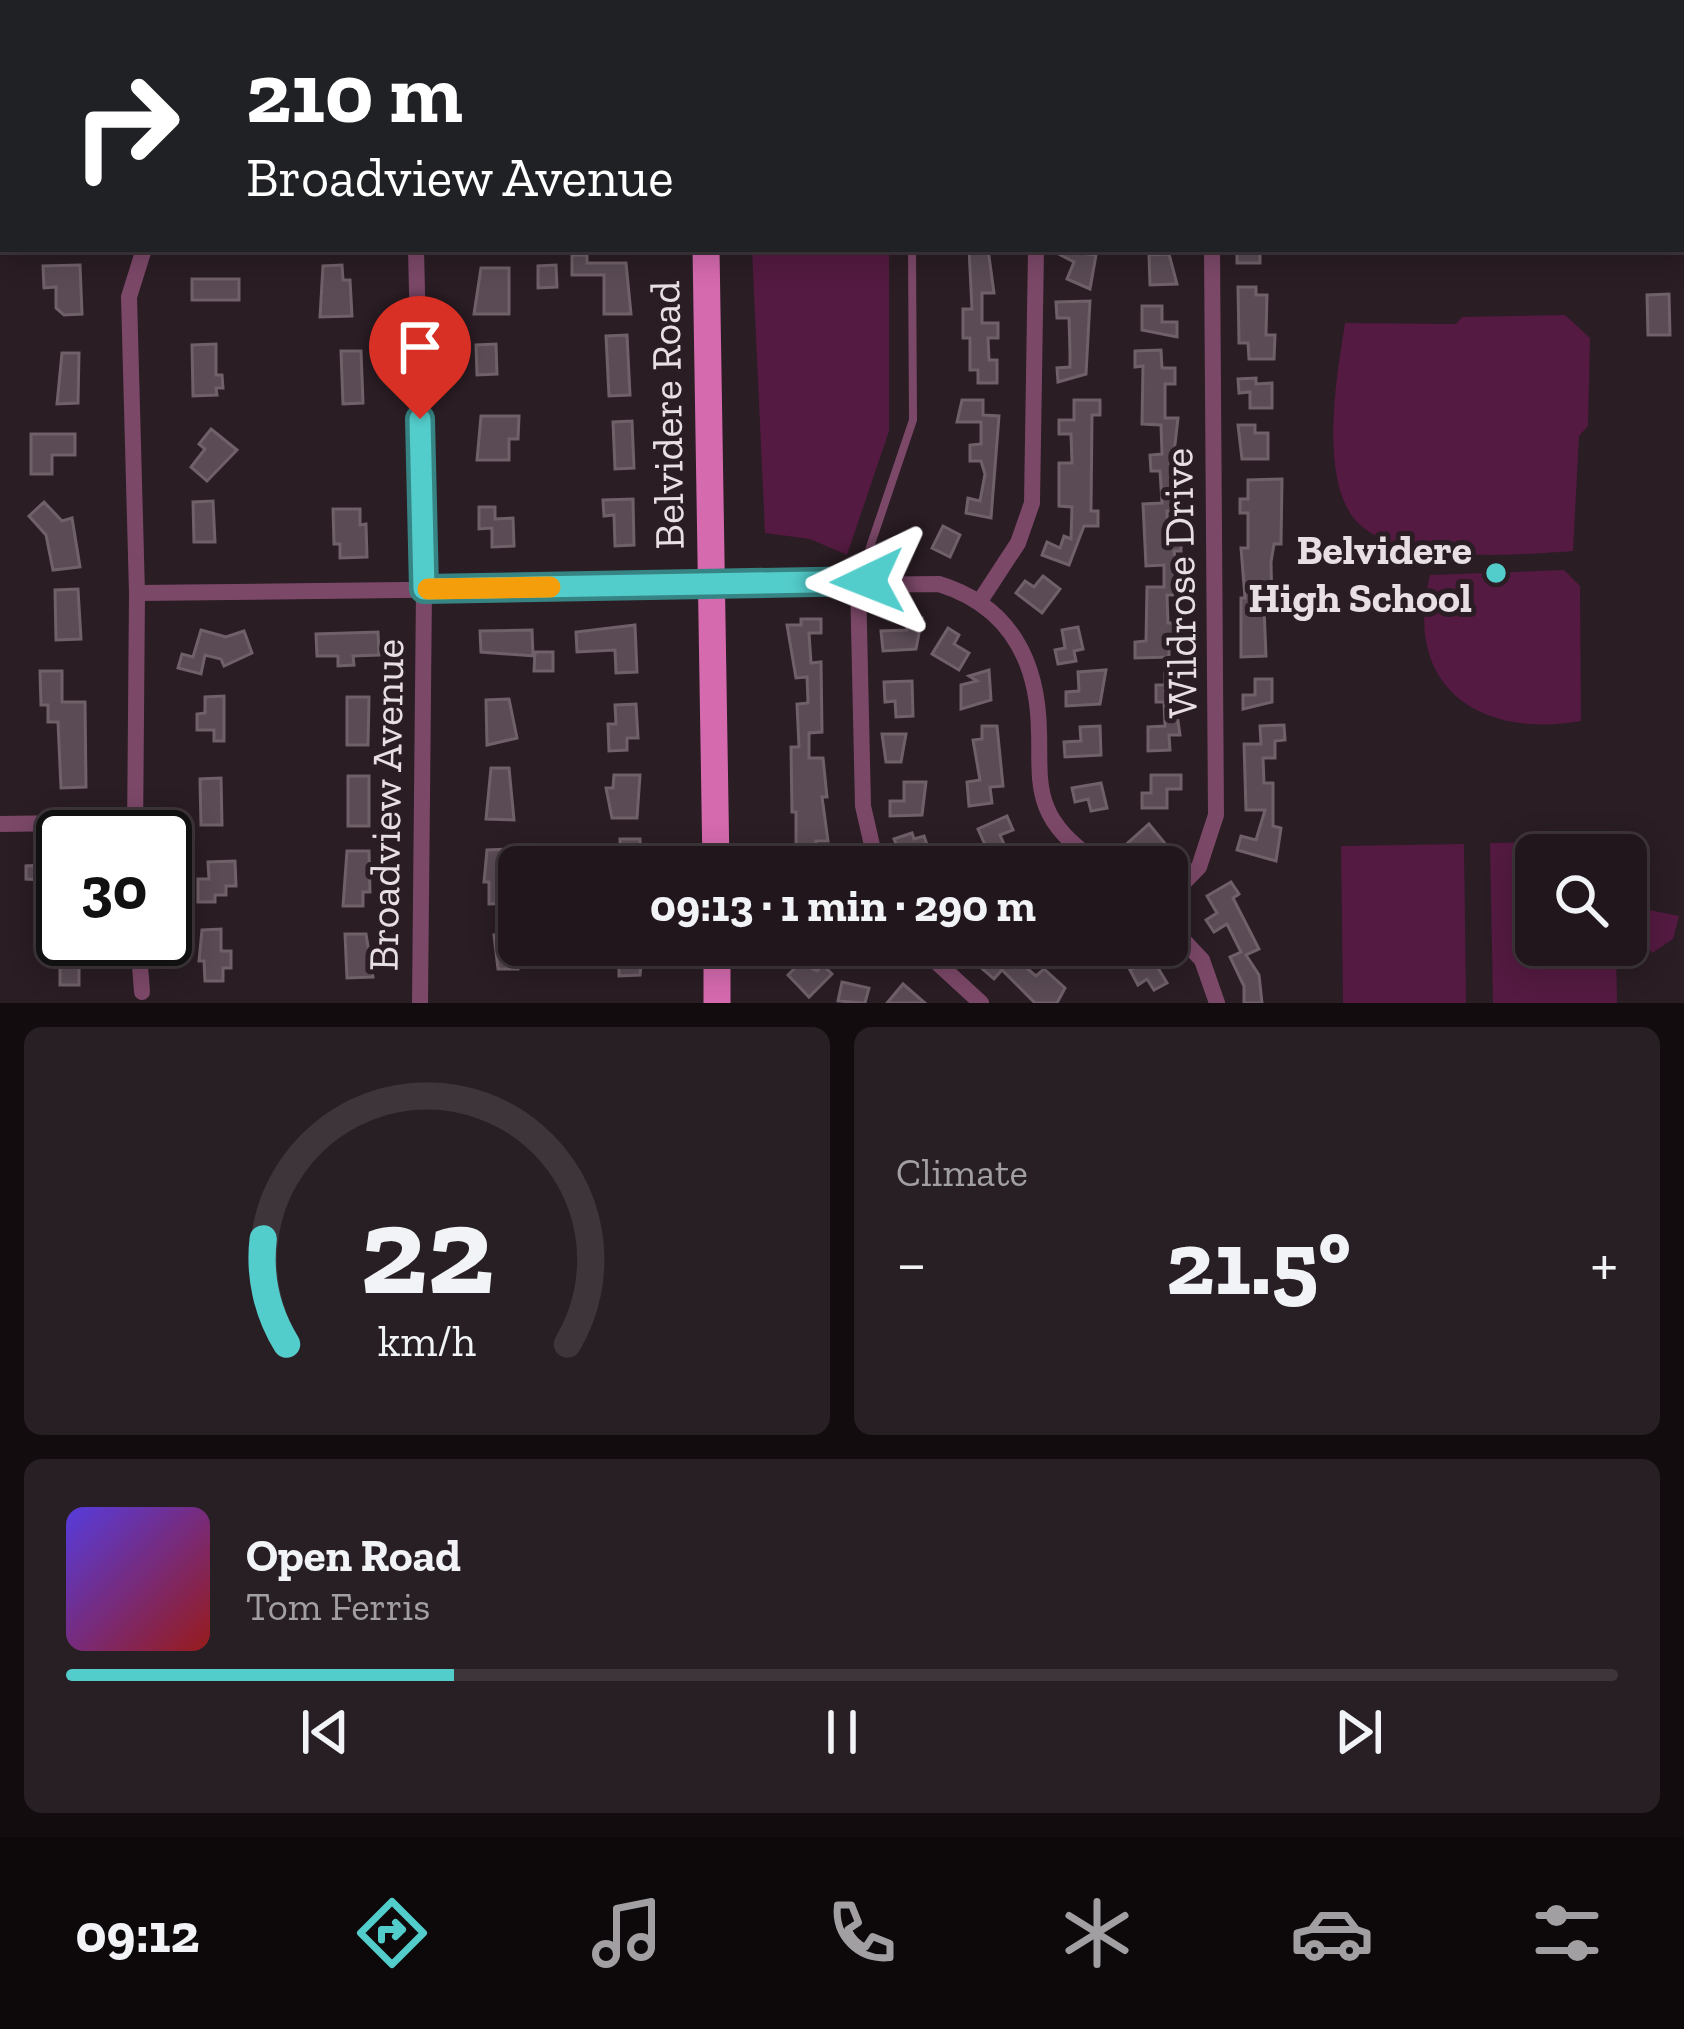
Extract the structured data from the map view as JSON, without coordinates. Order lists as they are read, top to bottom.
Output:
{
  "streets": {
    "main road": ["Belvidere Road"],
    "street": ["Wildrose Drive", "Broadview Avenue"]
  },
  "places": ["Belvidere High School"],
  "page": {
    "turn": ["210 m", "Broadview Avenue"],
    "limit": "30",
    "trip": "09:13 · 1 min · 290 m",
    "tile": "Climate",
    "heat": ["−", "21.5°", "+"],
    "song": ["Open Road", "Tom Ferris"],
    "tabs": "09:12",
    "gauge": ["22", "km/h"]
  }
}
